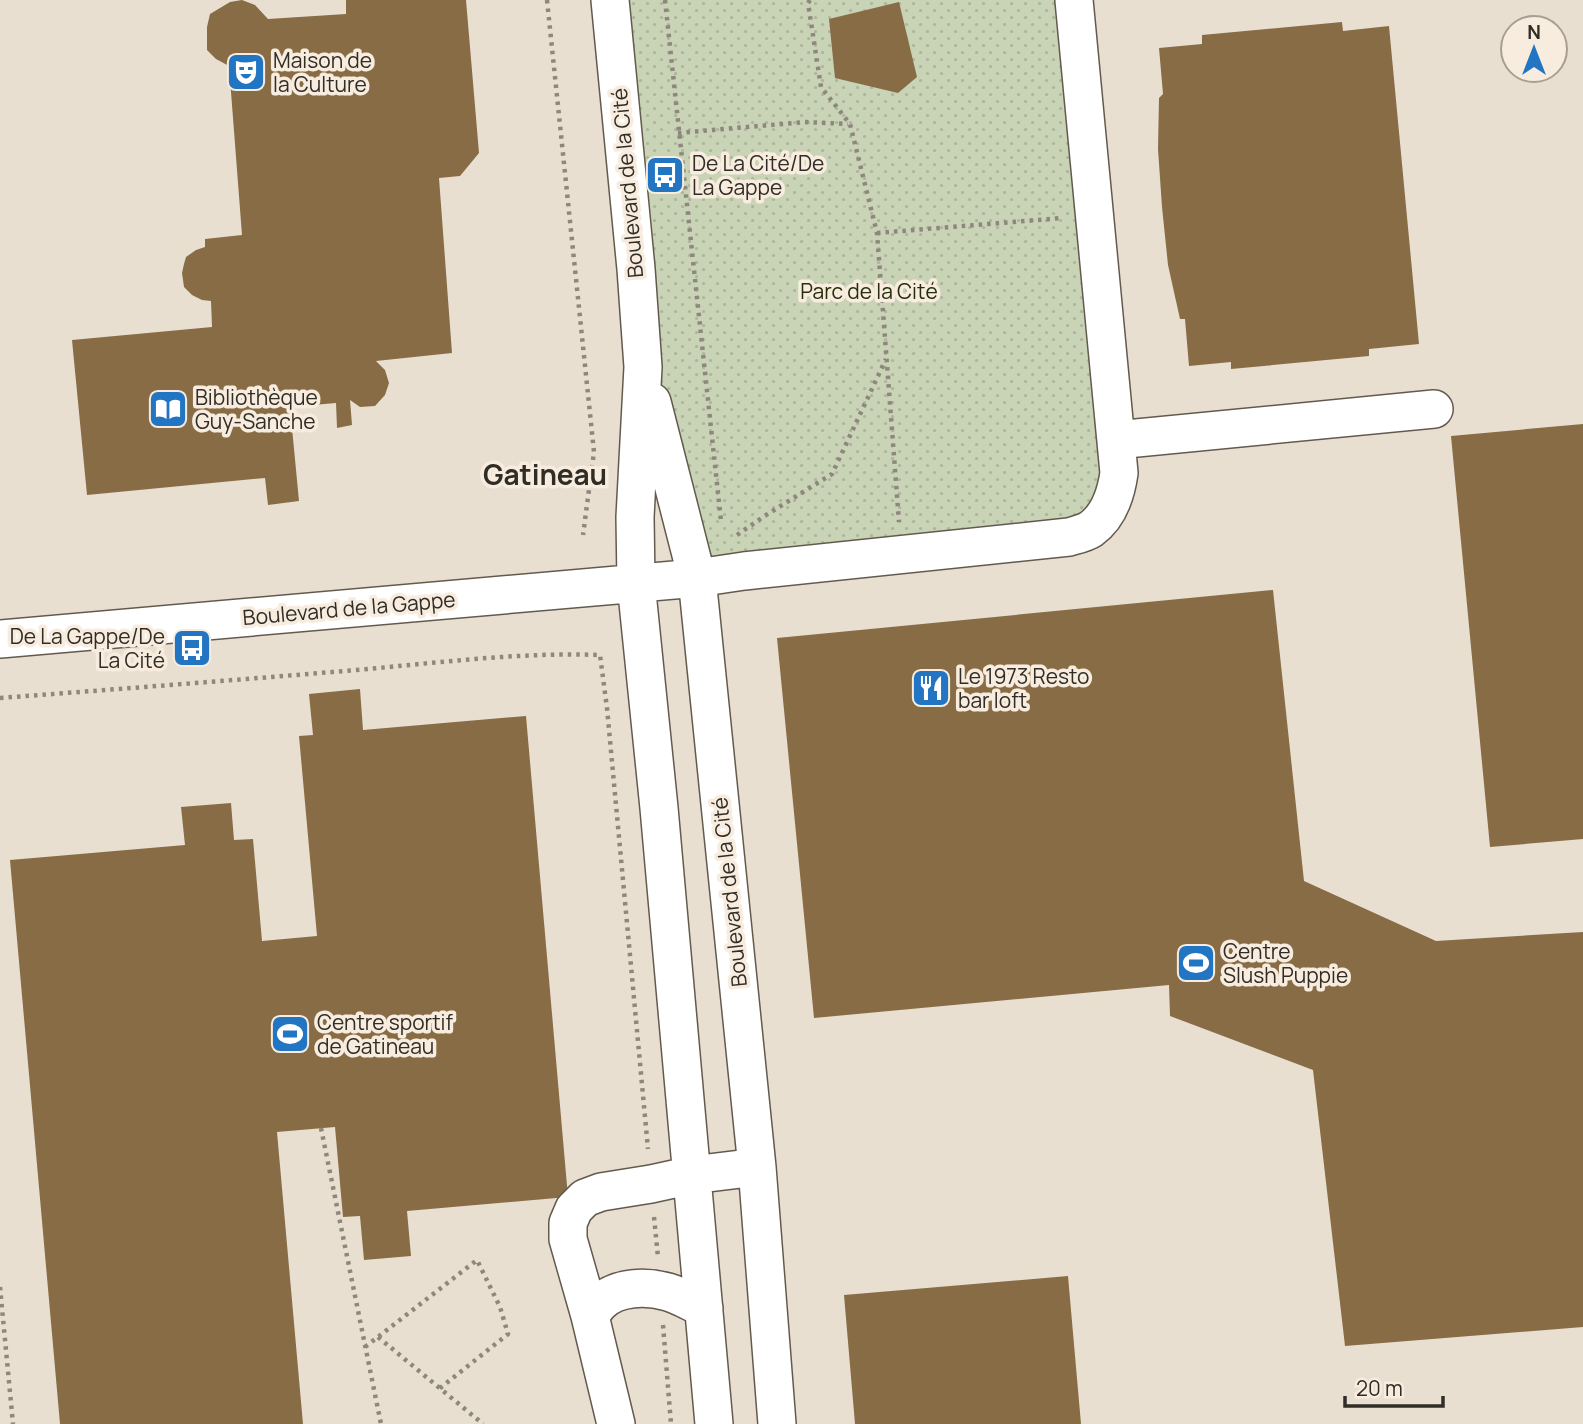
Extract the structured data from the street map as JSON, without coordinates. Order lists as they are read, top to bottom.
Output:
{
  "streets": {
    "street": ["Boulevard de la Cité", "Boulevard de la Gappe"]
  },
  "crossings": [
    ["Boulevard de la Cité", "Boulevard de la Gappe"]
  ],
  "districts": ["Gatineau"],
  "parks": ["Parc de la Cité"],
  "places": {
    "theatre": ["Maison de la Culture"],
    "bus stop": ["De La Cité/De La Gappe", "De La Gappe/De La Cité"],
    "library": ["Bibliothèque Guy-Sanche"],
    "restaurant": ["Le 1973 Resto bar loft"],
    "sports": ["Centre Slush Puppie", "Centre sportif de Gatineau"]
  },
  "scale_bar": "20 m",
  "north": "top"
}
